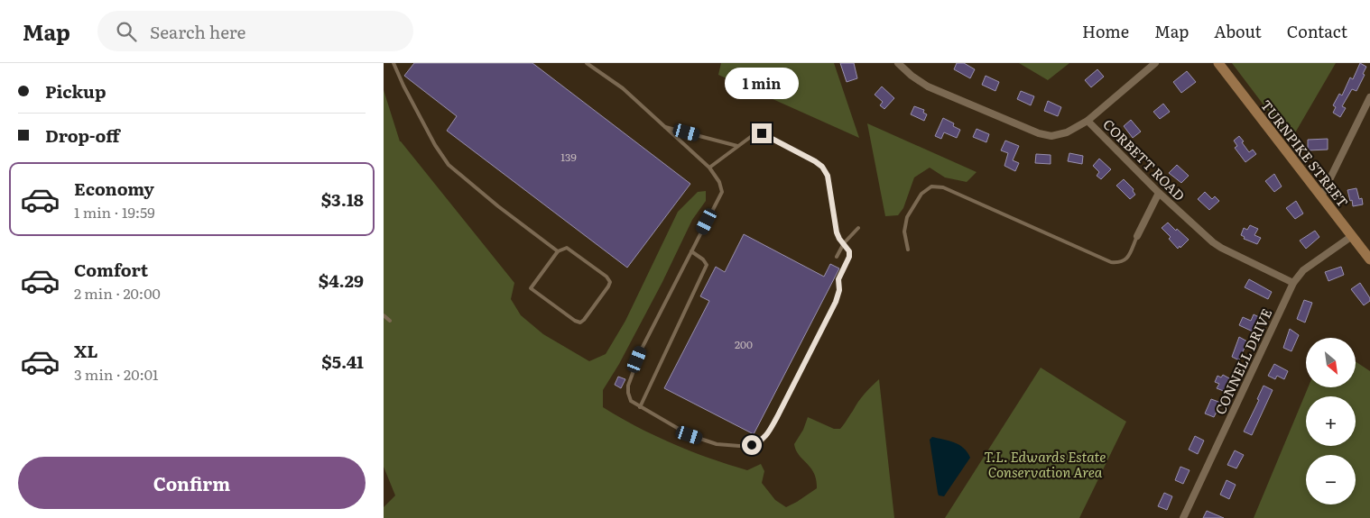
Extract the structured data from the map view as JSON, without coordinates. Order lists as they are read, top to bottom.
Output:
{
  "streets": {
    "street": ["TURNPIKE STREET", "CORBETT ROAD", "CONNELL DRIVE"]
  },
  "crossings": [
    ["TURNPIKE STREET", "CONNELL DRIVE"],
    ["CORBETT ROAD", "CONNELL DRIVE"]
  ],
  "parks": ["T.L. Edwards Estate Conservation Area"],
  "house_numbers": ["139", "200"],
  "north": "bottom right",
  "page": {
    "header": "Map",
    "search": "Search here",
    "nav": [
      "Home",
      "Map",
      "About",
      "Contact"
    ],
    "banner": ["Pickup", "Drop-off"],
    "bubble": "1 min",
    "list": [
      {
        "name": "Economy",
        "note": "1 min · 19:59",
        "value": "$3.18"
      },
      {
        "name": "Comfort",
        "note": "2 min · 20:00",
        "value": "$4.29"
      },
      {
        "name": "XL",
        "note": "3 min · 20:01",
        "value": "$5.41"
      }
    ],
    "map_buttons": ["+", "−"],
    "buttons": "Confirm"
  }
}
